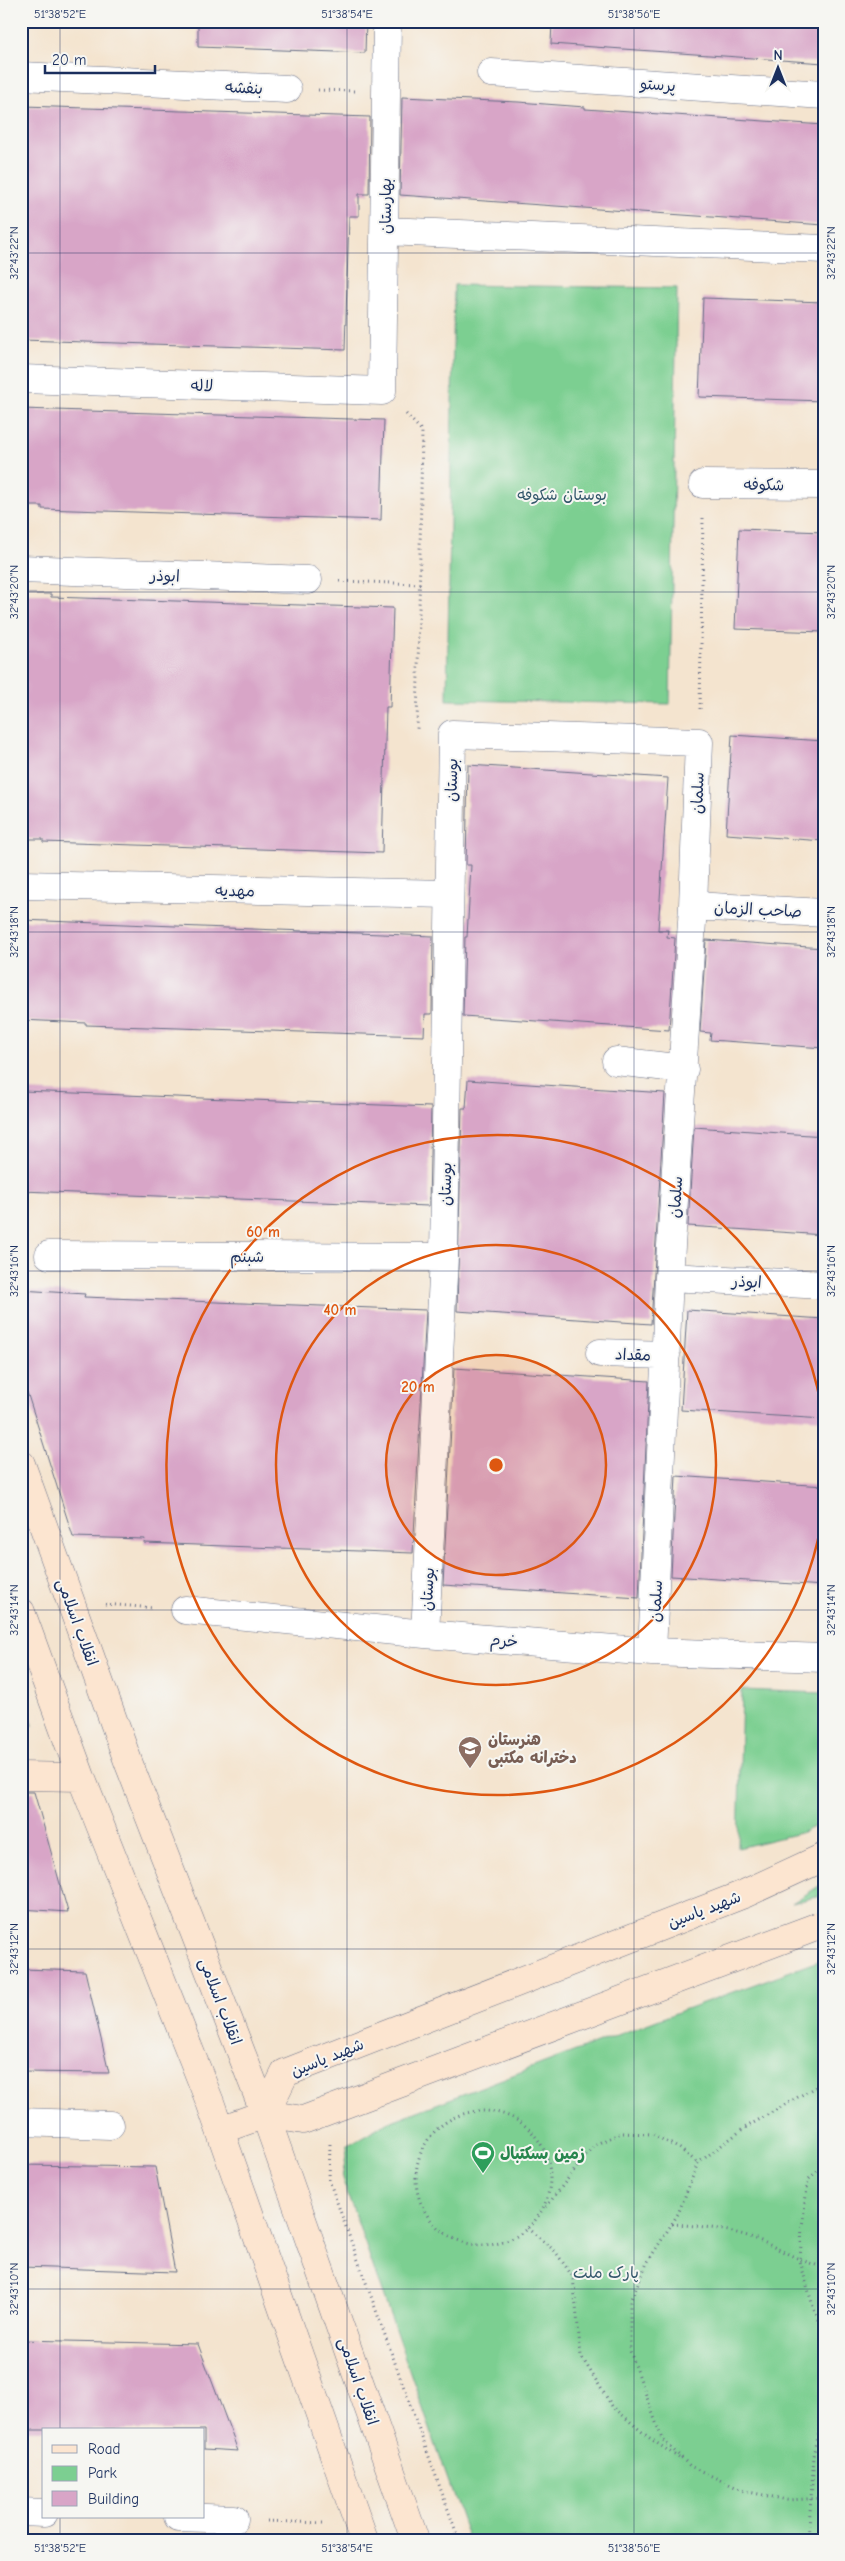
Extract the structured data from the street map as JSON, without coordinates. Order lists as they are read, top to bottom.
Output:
{
  "streets": {
    "main road": ["انقلاب اسلامی", "شهید یاسین"],
    "street": [
      "پرستو",
      "بنفشه",
      "بهارستان",
      "لاله",
      "شکوفه",
      "ابوذر",
      "بوستان",
      "سلمان",
      "مهدیه",
      "صاحب الزمان",
      "شبنم",
      "مقداد",
      "خرم"
    ]
  },
  "crossings": [
    ["بهارستان", "لاله"],
    ["ابوذر", "سلمان"],
    ["بوستان", "مهدیه"],
    ["بوستان", "شبنم"],
    ["بوستان", "خرم"],
    ["سلمان", "صاحب الزمان"],
    ["سلمان", "مقداد"],
    ["سلمان", "خرم"],
    ["انقلاب اسلامی", "شهید یاسین"]
  ],
  "parks": ["بوستان شکوفه", "پارک ملت"],
  "places": {
    "school or university": ["هنرستان دخترانه مکتبی"],
    "sports": ["زمین بسکتبال"]
  },
  "legend": ["Road", "Park", "Building"],
  "scale_bar": "20 m",
  "north": "top",
  "coordinates": [
    "51°38'52\"E",
    "51°38'54\"E",
    "51°38'56\"E",
    "32°43'22\"N",
    "32°43'20\"N",
    "32°43'18\"N",
    "32°43'16\"N",
    "32°43'14\"N",
    "32°43'12\"N",
    "32°43'10\"N"
  ],
  "rings": ["60 m", "40 m", "20 m"]
}
